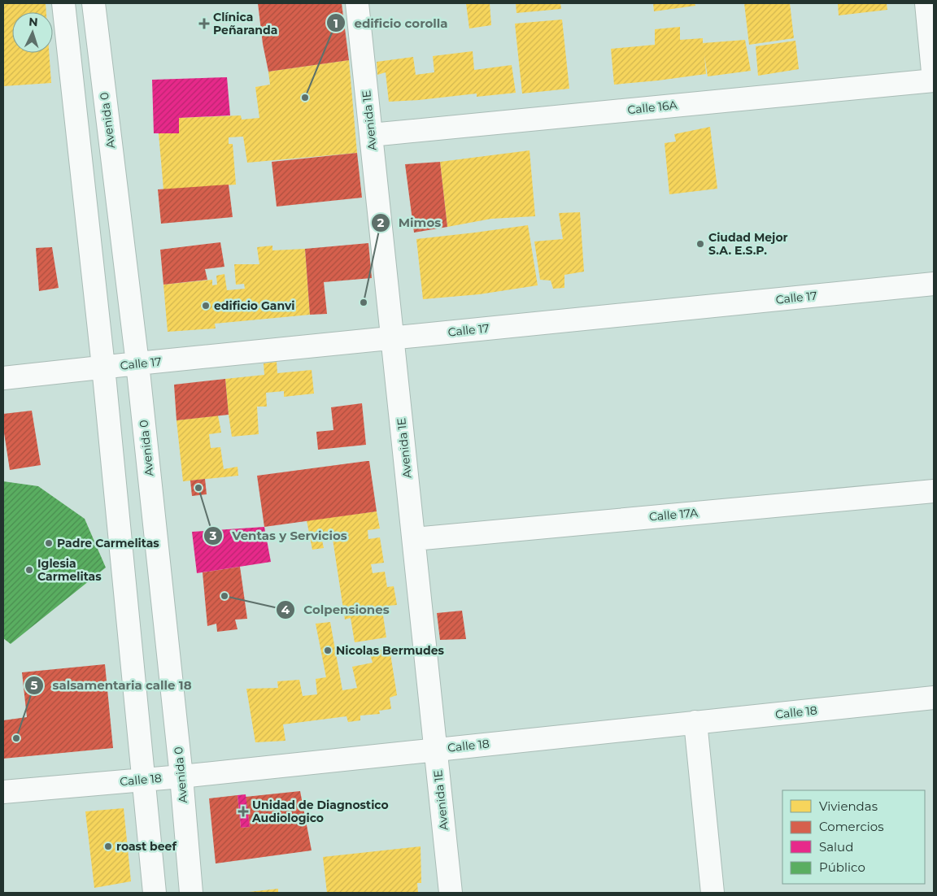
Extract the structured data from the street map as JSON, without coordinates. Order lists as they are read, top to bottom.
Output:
{
  "streets": {
    "street": [
      "Calle 16A",
      "Avenida 0",
      "Avenida 1E",
      "Calle 17",
      "Calle 17A",
      "Calle 18"
    ]
  },
  "crossings": [
    ["Calle 16A", "Avenida 1E"],
    ["Avenida 0", "Calle 17"],
    ["Avenida 0", "Calle 18"],
    ["Avenida 1E", "Calle 17"],
    ["Avenida 1E", "Calle 17A"],
    ["Avenida 1E", "Calle 18"]
  ],
  "places": {
    "health": ["Clínica Peñaranda", "Unidad de Diagnostico Audiologico"],
    "other": [
      "edificio corolla",
      "Ciudad Mejor S.A. E.S.P.",
      "Mimos",
      "edificio Ganvi",
      "Ventas y Servicios",
      "Padre Carmelitas",
      "Iglesia Carmelitas",
      "Colpensiones",
      "Nicolas Bermudes",
      "salsamentaria calle 18",
      "roast beef"
    ]
  },
  "legend": [
    "Viviendas",
    "Comercios",
    "Salud",
    "Público"
  ],
  "north": "top"
}
